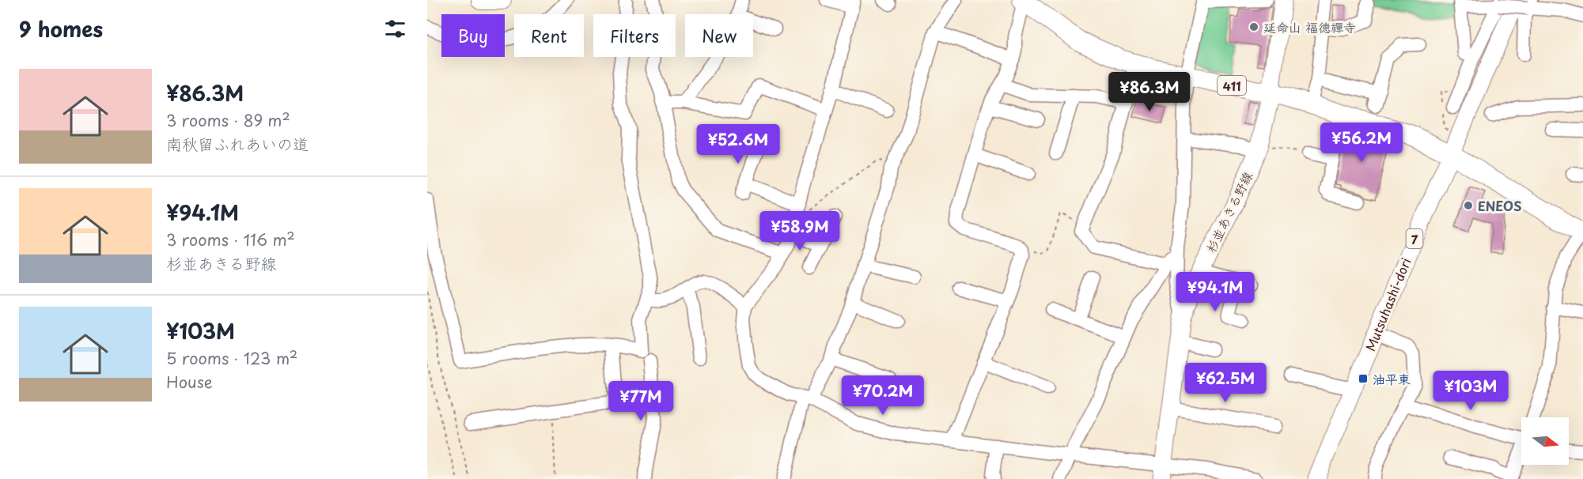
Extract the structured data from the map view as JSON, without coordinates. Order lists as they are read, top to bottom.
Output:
{
  "streets": {
    "highway": ["411"],
    "main road": ["杉並あきる野線", "7", "Mutsuhashi-dori"]
  },
  "crossings": [
    ["411", "杉並あきる野線"],
    ["411", "Mutsuhashi-dori"]
  ],
  "places": {
    "other": ["延命山 福德禪寺", "ENEOS"],
    "transit": ["油平東"]
  },
  "north": "right",
  "page": {
    "heading": "9 homes",
    "chip": [
      "Buy",
      "Rent",
      "Filters",
      "New"
    ],
    "list": [
      {
        "name": "¥86.3M",
        "note": "3 rooms · 89 m² · 南秋留ふれあいの道"
      },
      {
        "name": "¥94.1M",
        "note": "3 rooms · 116 m² · 杉並あきる野線"
      },
      {
        "name": "¥103M",
        "note": "5 rooms · 123 m² · House"
      }
    ],
    "price": [
      "¥86.3M",
      "¥56.2M",
      "¥52.6M",
      "¥58.9M",
      "¥94.1M",
      "¥62.5M",
      "¥103M",
      "¥70.2M",
      "¥77M"
    ]
  }
}
